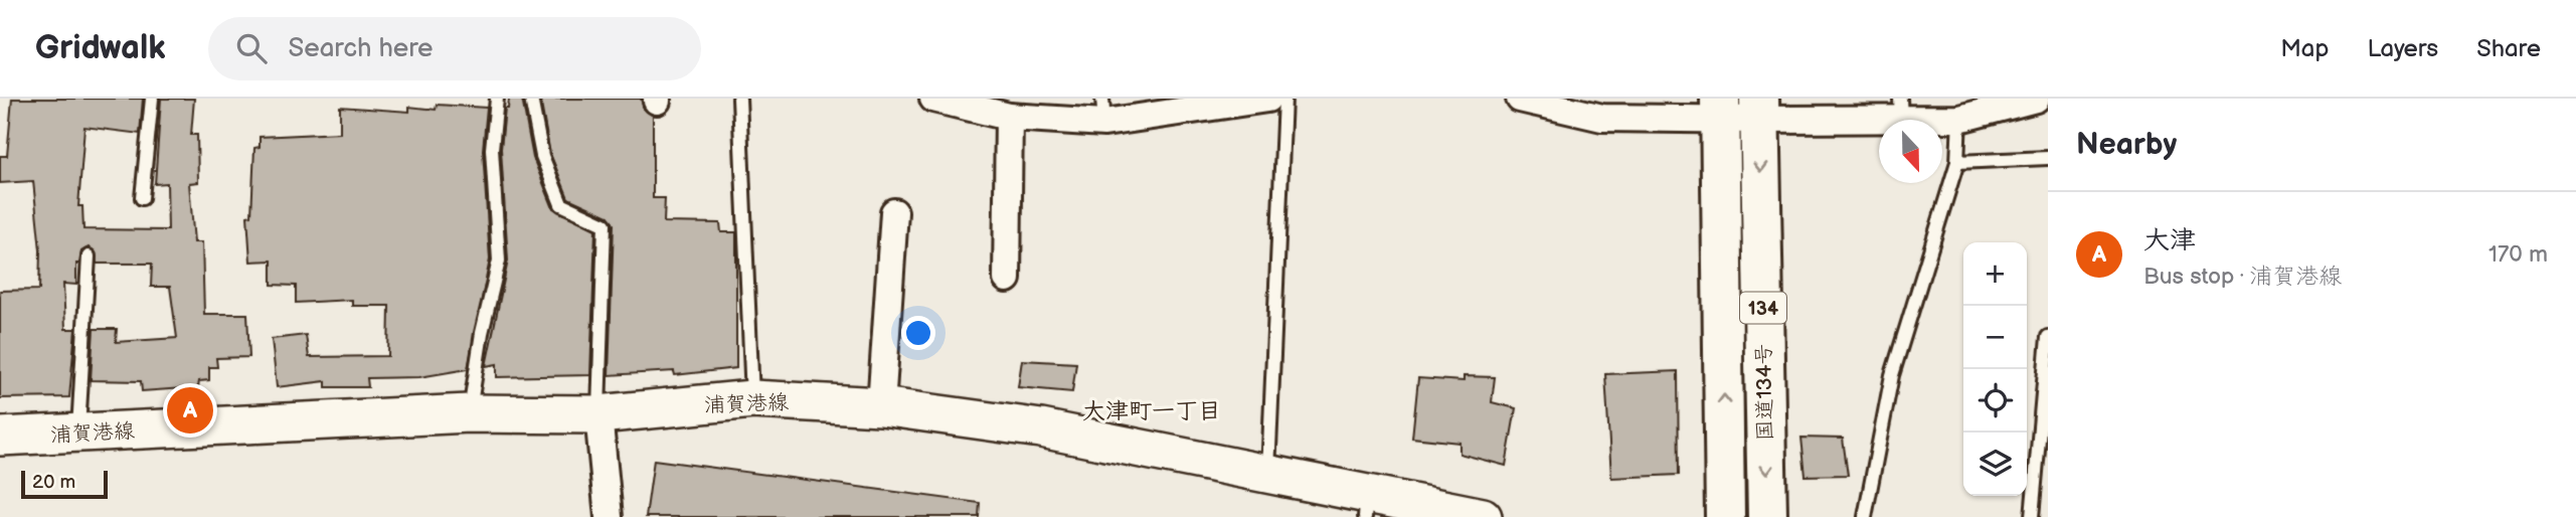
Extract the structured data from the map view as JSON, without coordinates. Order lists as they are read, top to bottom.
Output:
{
  "streets": {
    "highway": ["134", "国道134号"],
    "main road": ["浦賀港線"]
  },
  "districts": ["大津町一丁目"],
  "scale_bar": "20 m",
  "north": "bottom",
  "page": {
    "header": "Gridwalk",
    "search": "Search here",
    "nav": ["Map", "Layers", "Share"],
    "heading": "Nearby",
    "list": [
      {
        "mark": "A",
        "name": "大津",
        "note": "Bus stop · 浦賀港線",
        "value": "170 m"
      }
    ],
    "map_buttons": ["+", "−"],
    "pins": "A",
    "scale": "20 m"
  }
}
